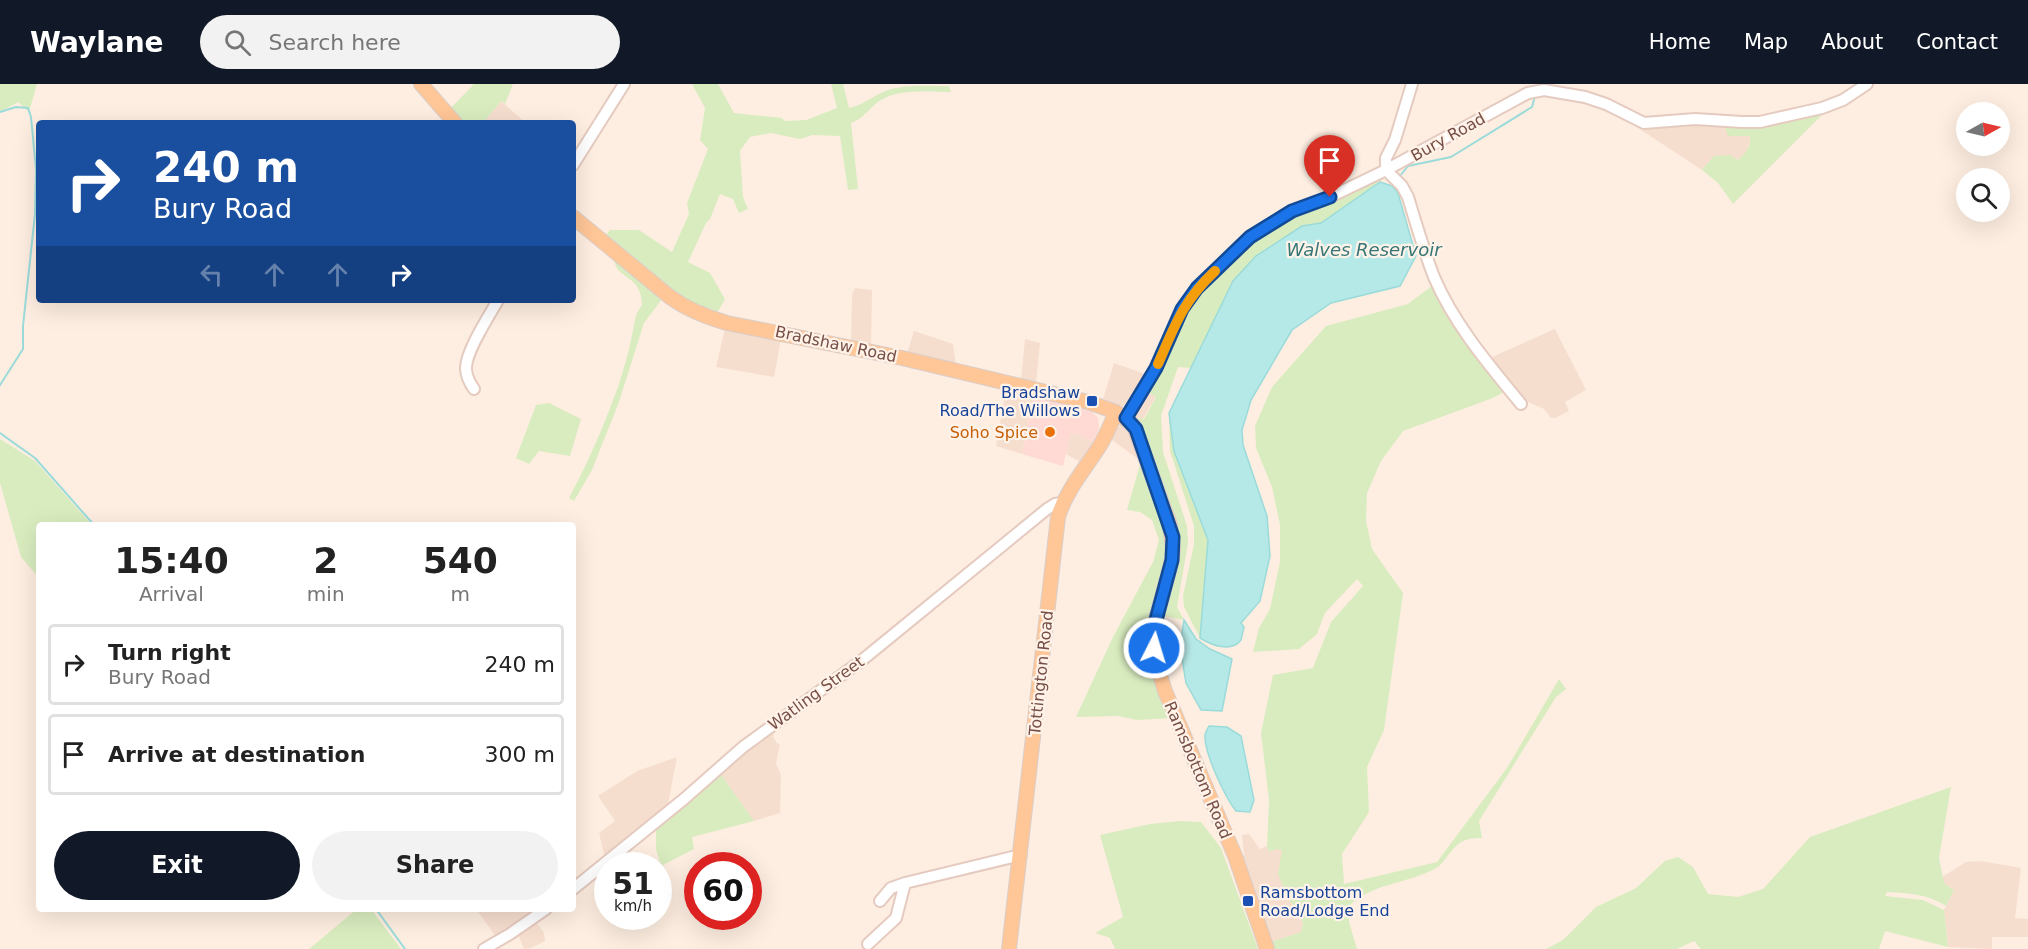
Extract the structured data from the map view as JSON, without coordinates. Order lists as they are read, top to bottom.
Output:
{
  "streets": {
    "main road": ["Bradshaw Road", "Tottington Road", "Ramsbottom Road"],
    "street": ["Bury Road", "Watling Street"]
  },
  "crossings": [
    ["Bury Road", "Bradshaw Road"],
    ["Bury Road", "Tottington Road"],
    ["Bury Road", "Ramsbottom Road"],
    ["Bradshaw Road", "Tottington Road"],
    ["Bradshaw Road", "Ramsbottom Road"],
    ["Tottington Road", "Watling Street"],
    ["Tottington Road", "Ramsbottom Road"]
  ],
  "water": ["Walves Reservoir"],
  "places": {
    "transit": ["Bradshaw Road/The Willows", "Ramsbottom Road/Lodge End"],
    "other": ["Soho Spice"]
  },
  "north": "right",
  "page": {
    "header": "Waylane",
    "search": "Search here",
    "nav": [
      "Home",
      "Map",
      "About",
      "Contact"
    ],
    "turn": ["240 m", "Bury Road"],
    "eta": [
      "15:40",
      "Arrival",
      "2",
      "min",
      "540",
      "m"
    ],
    "list": [
      {
        "name": "Turn right",
        "note": "Bury Road",
        "value": "240 m"
      },
      {
        "name": "Arrive at destination",
        "value": "300 m"
      }
    ],
    "buttons": ["Exit", "Share"],
    "speed": "51 km/h",
    "limit": "60"
  }
}
